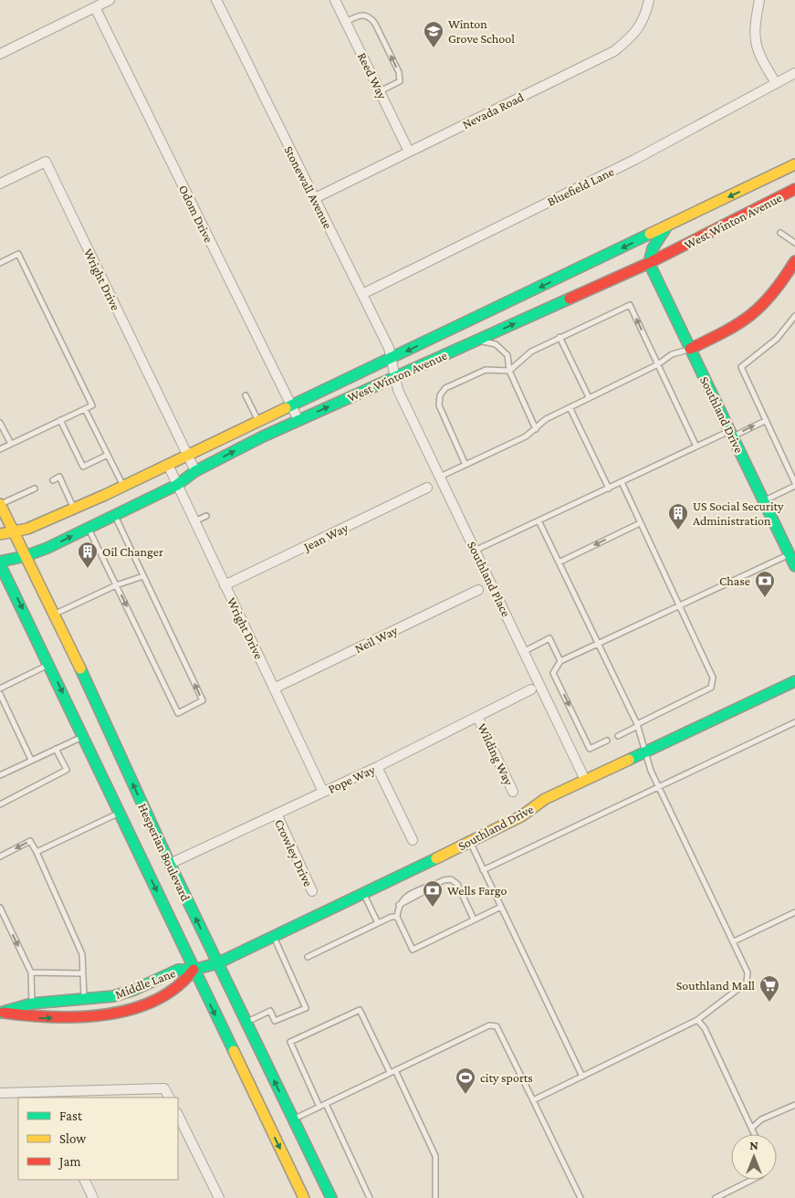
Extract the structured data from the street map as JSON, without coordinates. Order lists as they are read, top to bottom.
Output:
{
  "streets": {
    "main road": [
      "West Winton Avenue",
      "Southland Drive",
      "Hesperian Boulevard",
      "Middle Lane"
    ],
    "street": [
      "Reed Way",
      "Nevada Road",
      "Bluefield Lane",
      "Stonewall Avenue",
      "Odom Drive",
      "Wright Drive",
      "Jean Way",
      "Southland Place",
      "Neil Way",
      "Wilding Way",
      "Pope Way",
      "Crowley Drive"
    ]
  },
  "crossings": [
    ["Reed Way", "Nevada Road"],
    ["Nevada Road", "Stonewall Avenue"],
    ["Bluefield Lane", "Stonewall Avenue"],
    ["Stonewall Avenue", "West Winton Avenue"],
    ["Stonewall Avenue", "Southland Place"],
    ["Odom Drive", "West Winton Avenue"],
    ["West Winton Avenue", "Wright Drive"],
    ["West Winton Avenue", "Southland Drive"],
    ["West Winton Avenue", "Southland Place"],
    ["West Winton Avenue", "Hesperian Boulevard"],
    ["Wright Drive", "Jean Way"],
    ["Wright Drive", "Neil Way"],
    ["Wright Drive", "Pope Way"],
    ["Southland Drive", "Southland Place"],
    ["Southland Drive", "Hesperian Boulevard"],
    ["Southland Drive", "Middle Lane"],
    ["Wilding Way", "Pope Way"],
    ["Pope Way", "Hesperian Boulevard"],
    ["Pope Way", "Crowley Drive"],
    ["Hesperian Boulevard", "Middle Lane"]
  ],
  "places": {
    "school or university": ["Winton Grove School"],
    "building": ["US Social Security Administration", "Oil Changer"],
    "bank": ["Chase", "Wells Fargo"],
    "supermarket": ["Southland Mall"],
    "sports": ["city sports"]
  },
  "legend": ["Fast", "Slow", "Jam"],
  "north": "top"
}
